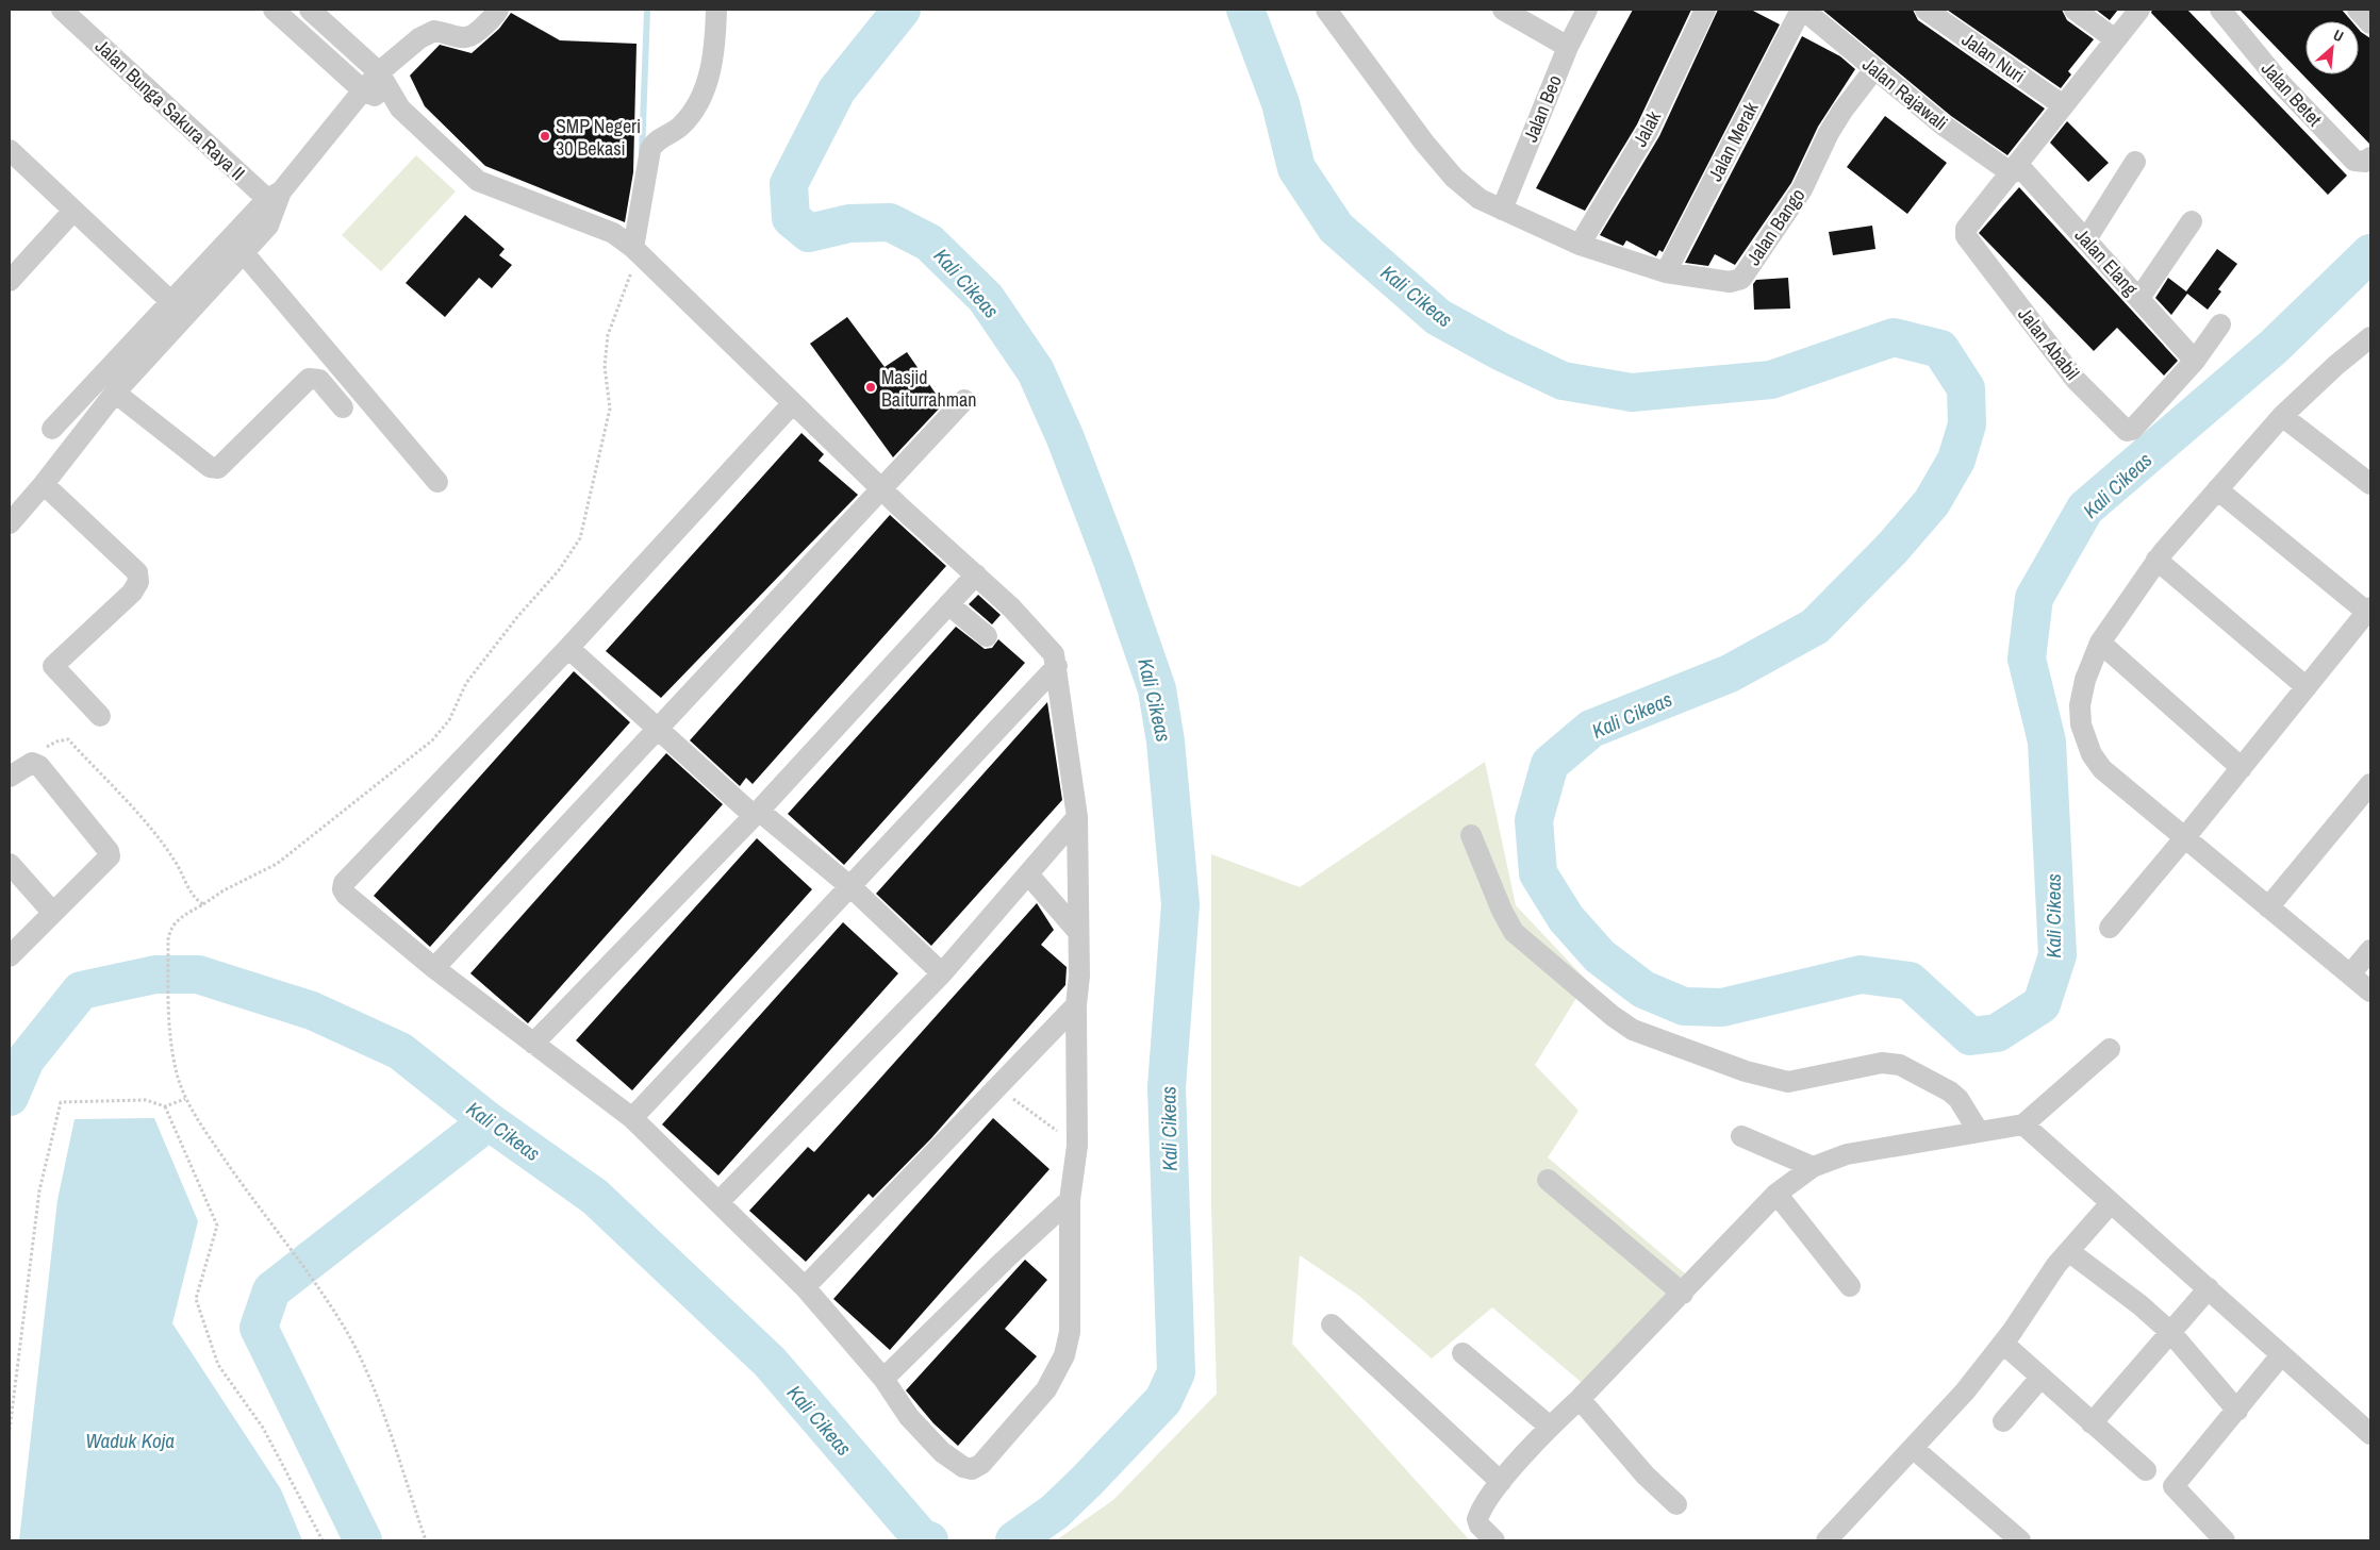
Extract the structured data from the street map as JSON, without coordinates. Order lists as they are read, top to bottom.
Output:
{
  "streets": {
    "street": [
      "Jalan Nuri",
      "Jalan Rajawali",
      "Jalan Betet",
      "Jalan Beo",
      "Jalan Bunga Sakura Raya II",
      "Jalak",
      "Jalan Merak",
      "Jalan Bango",
      "Jalan Elang",
      "Jalan Ababil"
    ]
  },
  "crossings": [
    ["Jalan Rajawali", "Jalan Merak"],
    ["Jalan Rajawali", "Jalan Bango"],
    ["Jalan Rajawali", "Jalan Elang"],
    ["Jalan Rajawali", "Jalan Ababil"],
    ["Jalan Beo", "Jalan Bango"],
    ["Jalak", "Jalan Bango"],
    ["Jalan Merak", "Jalan Bango"],
    ["Jalan Elang", "Jalan Ababil"]
  ],
  "water": ["Kali Cikeas", "Waduk Koja"],
  "places": ["SMP Negeri 30 Bekasi", "Masjid Baiturrahman"],
  "north": "top right"
}
